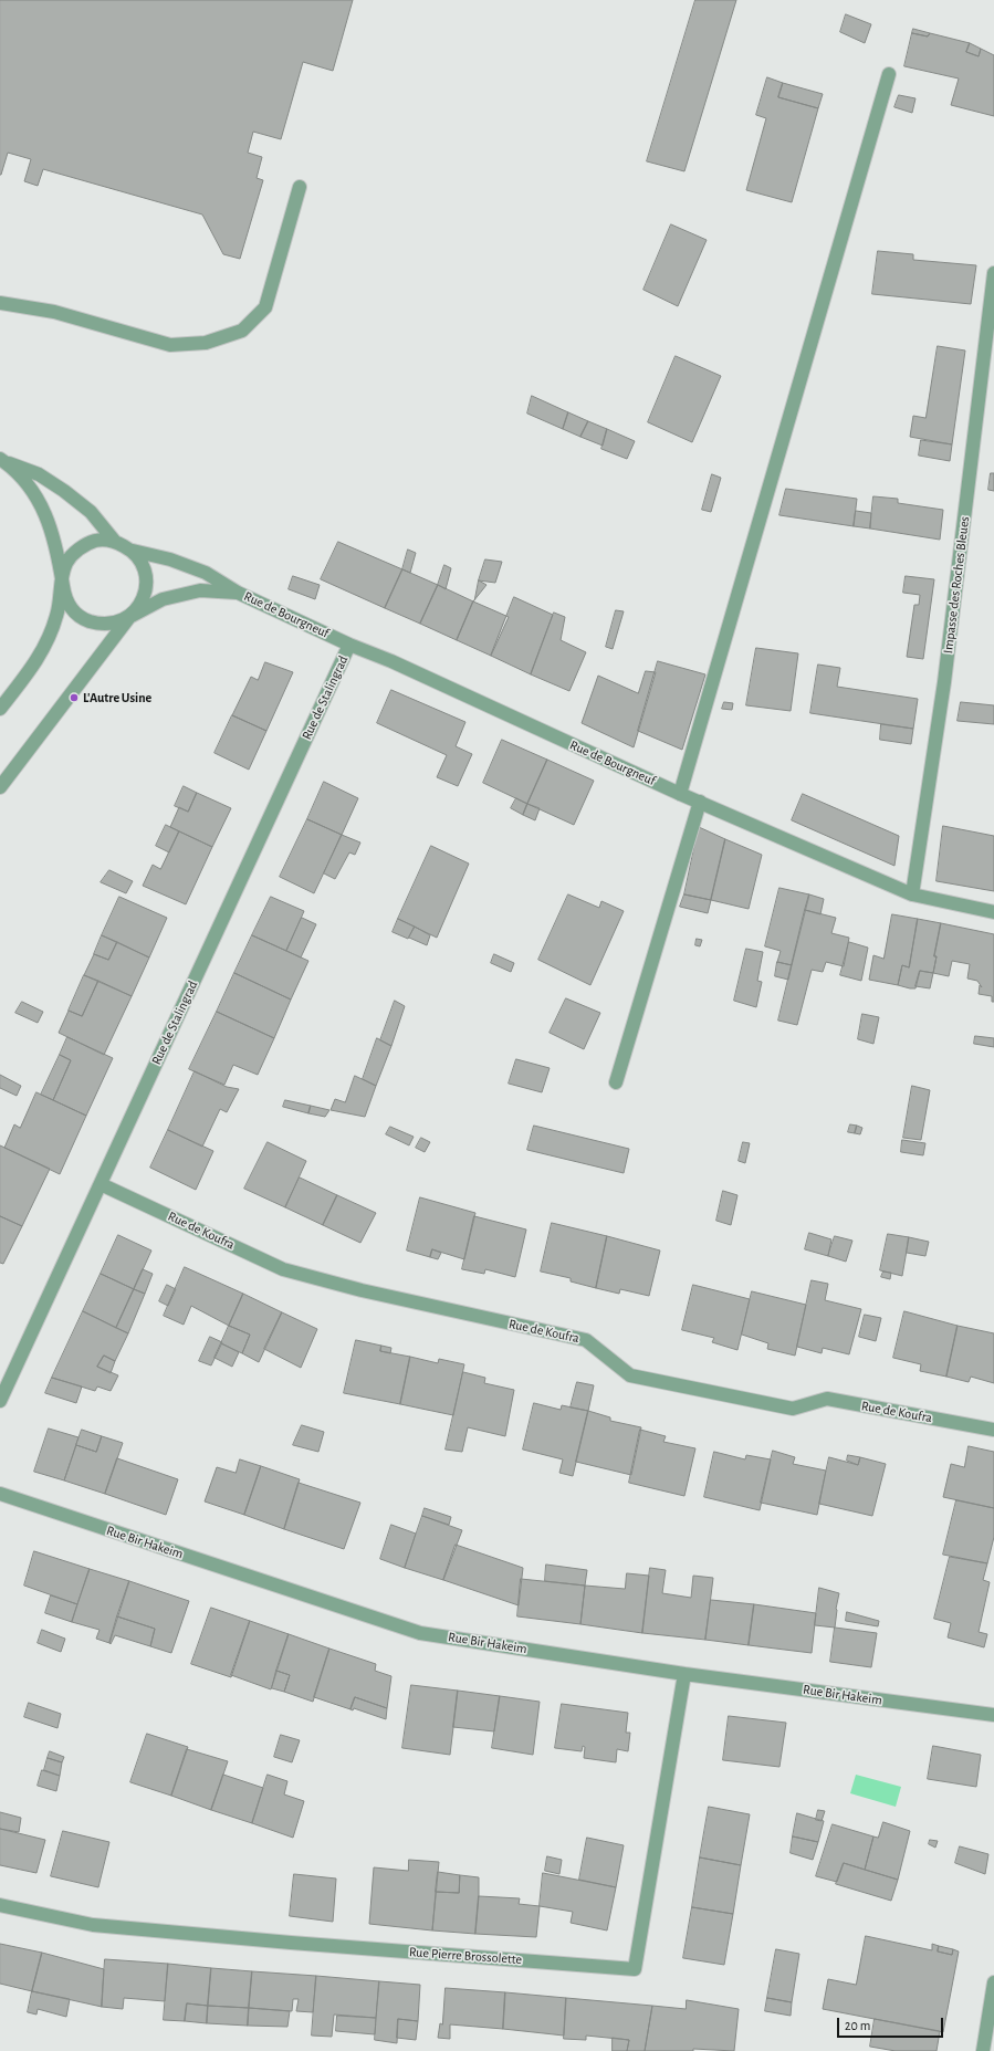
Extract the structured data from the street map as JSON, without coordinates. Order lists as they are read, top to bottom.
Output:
{
  "streets": {
    "street": [
      "Impasse des Roches Bleues",
      "Rue de Bourgneuf",
      "Rue de Stalingrad",
      "Rue de Koufra",
      "Rue Bir Hakeim",
      "Rue Pierre Brossolette"
    ]
  },
  "crossings": [
    ["Impasse des Roches Bleues", "Rue de Bourgneuf"],
    ["Rue de Bourgneuf", "Rue de Stalingrad"],
    ["Rue de Stalingrad", "Rue de Koufra"],
    ["Rue Bir Hakeim", "Rue Pierre Brossolette"]
  ],
  "places": ["L'Autre Usine"],
  "scale_bar": "20 m"
}
